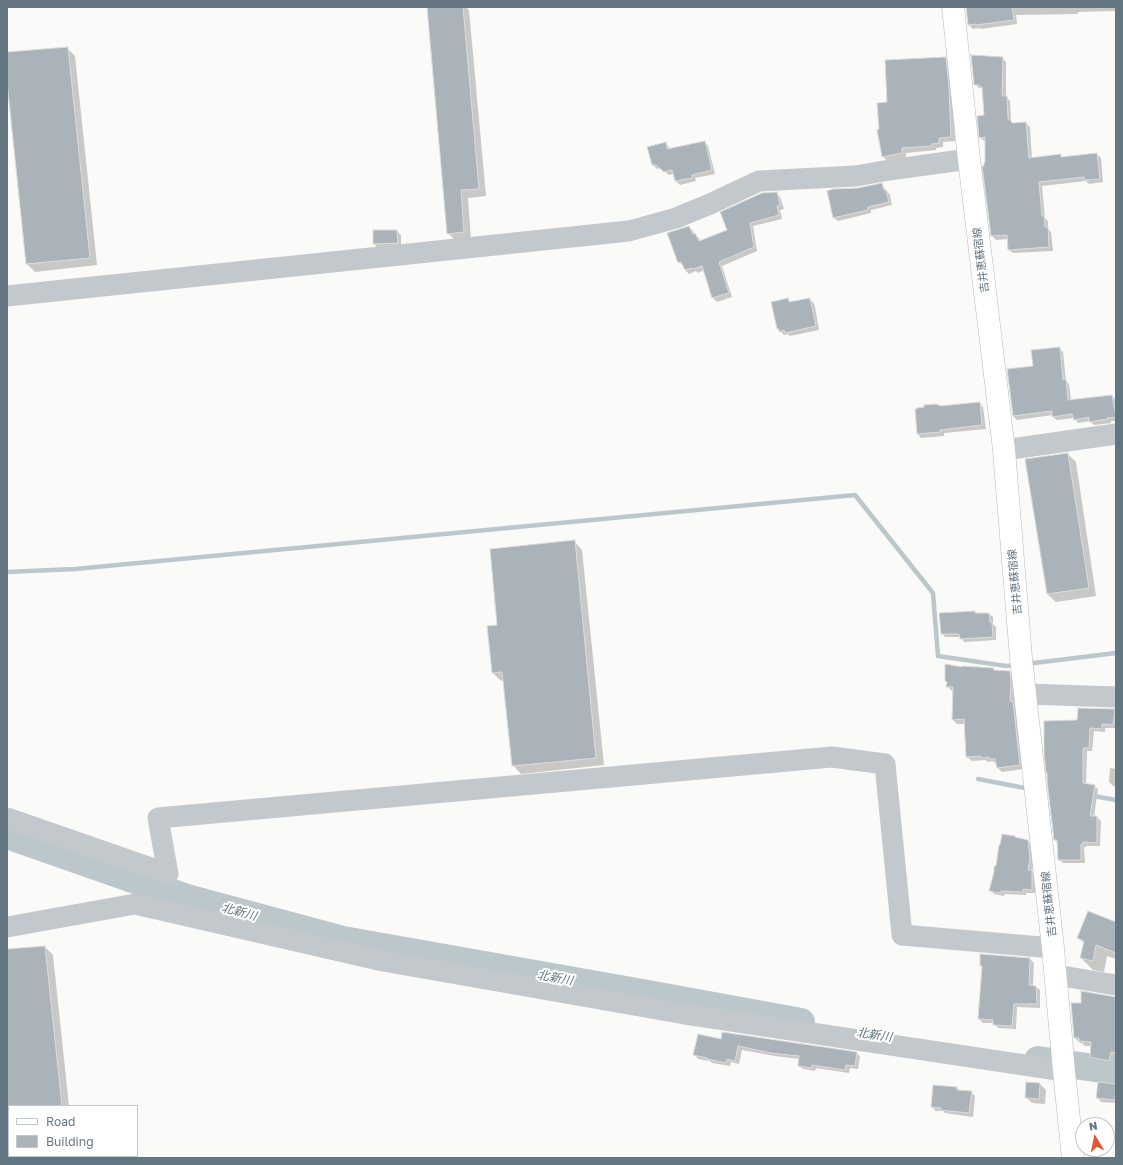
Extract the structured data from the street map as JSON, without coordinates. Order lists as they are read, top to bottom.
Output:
{
  "streets": {
    "main road": ["吉井恵蘇宿線"]
  },
  "water": ["北新川"],
  "legend": ["Road", "Building"],
  "north": "top"
}
